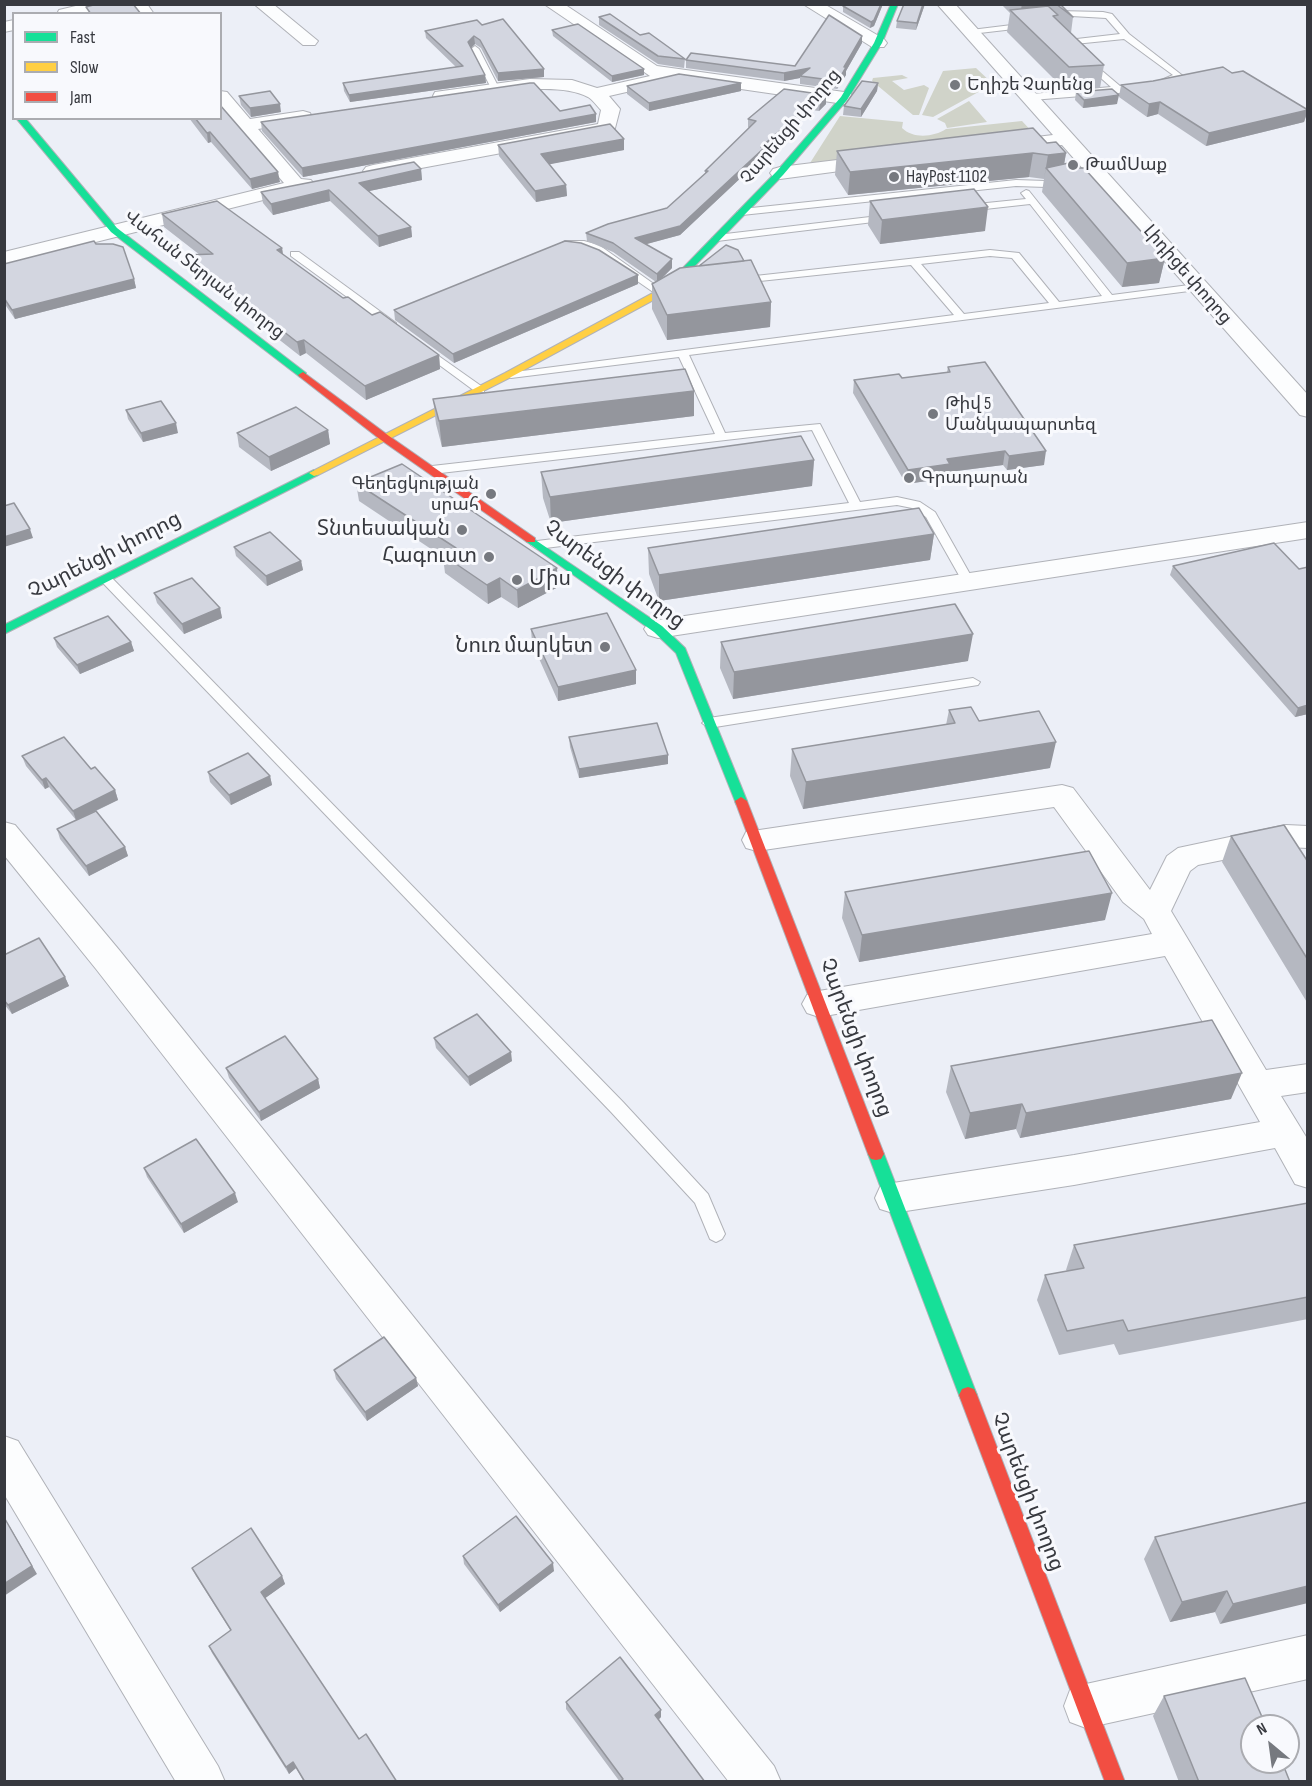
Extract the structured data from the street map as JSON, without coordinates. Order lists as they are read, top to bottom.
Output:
{
  "streets": {
    "street": ["Չարենցի փողոց", "Վահան Տերյան փողոց", "Լիդիցե փողոց"]
  },
  "crossings": [
    ["Չարենցի փողոց", "Վահան Տերյան փողոց"]
  ],
  "places": [
    "Եղիշե Չարենց",
    "ԹամՍաք",
    "HayPost 1102",
    "Թիվ 5 Մանկապարտեզ",
    "Գրադարան",
    "Գեղեցկության սրահ",
    "Տնտեսական",
    "Հագուստ",
    "Միս",
    "Նուռ մարկետ"
  ],
  "legend": ["Fast", "Slow", "Jam"],
  "north": "top left"
}
